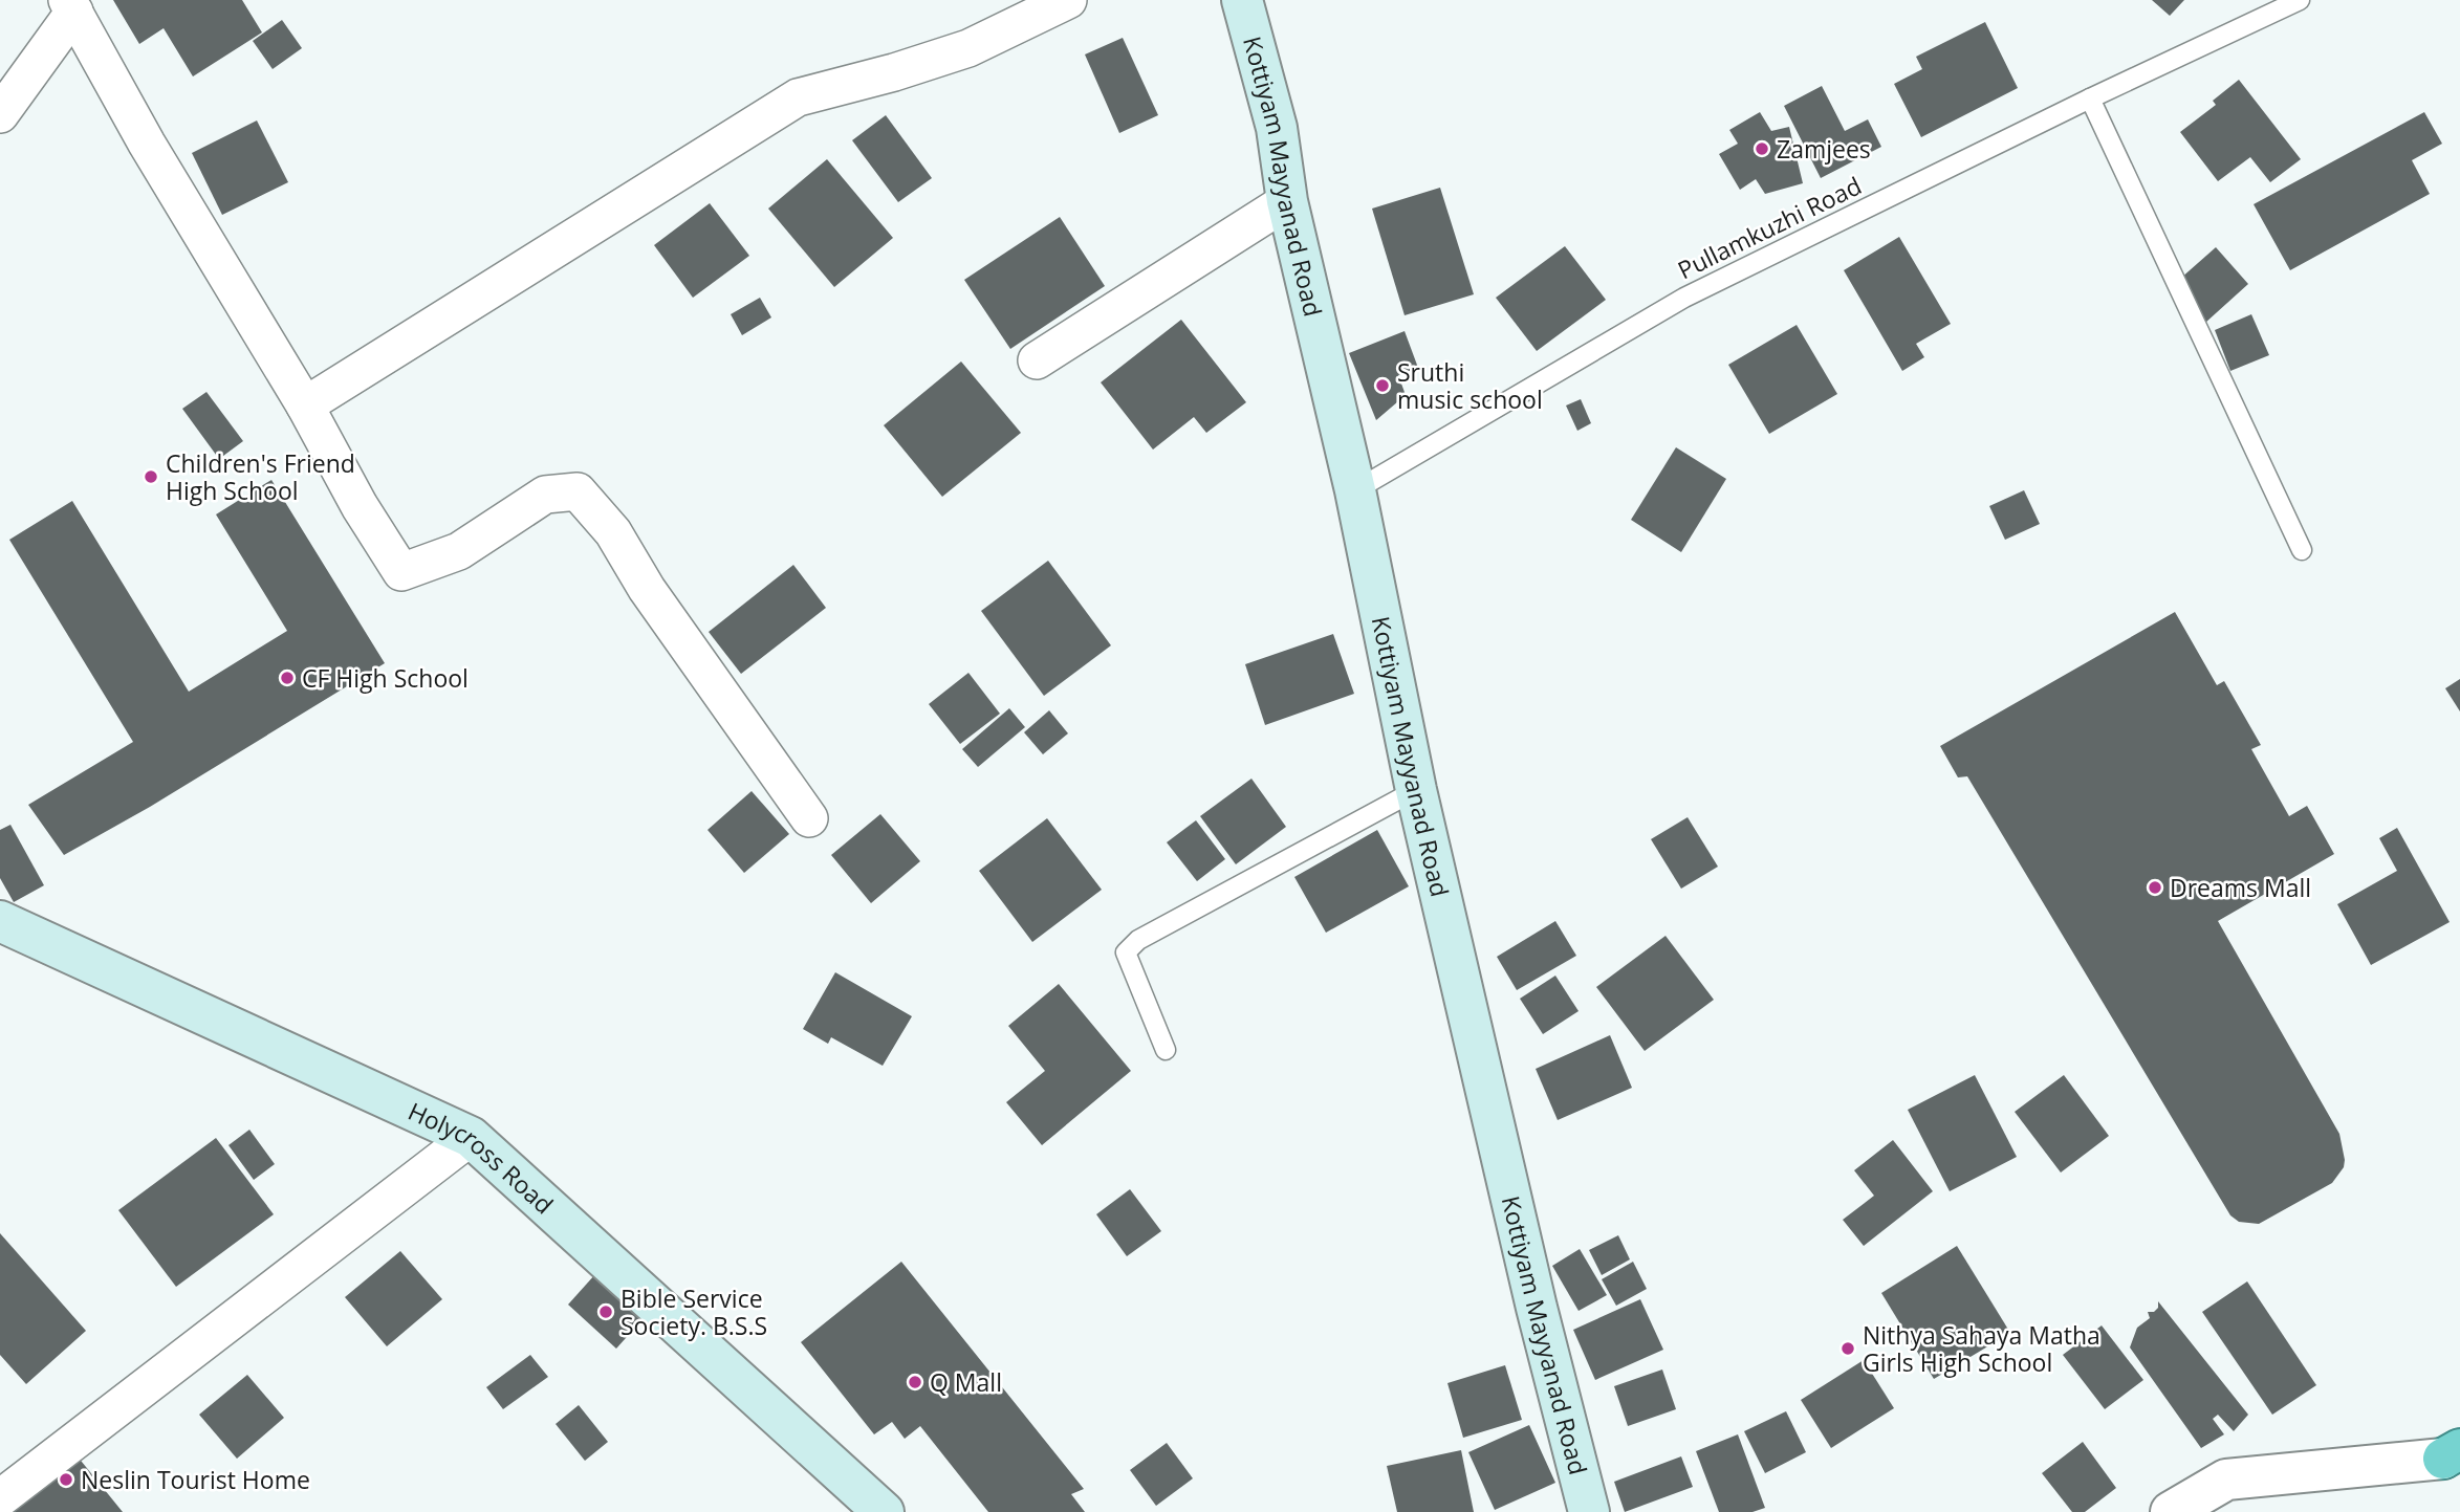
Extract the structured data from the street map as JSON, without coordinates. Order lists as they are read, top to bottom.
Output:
{
  "streets": {
    "main road": ["Kottiyam Mayyanad Road", "Holycross Road"],
    "lane": ["Pullamkuzhi Road"]
  },
  "crossings": [
    ["Kottiyam Mayyanad Road", "Pullamkuzhi Road"]
  ],
  "places": [
    "Zamjees",
    "Sruthi music school",
    "Children's Friend High School",
    "CF High School",
    "Dreams Mall",
    "Bible Service Society. B.S.S",
    "Nithya Sahaya Matha Girls High School",
    "Q Mall",
    "Neslin Tourist Home"
  ]
}
